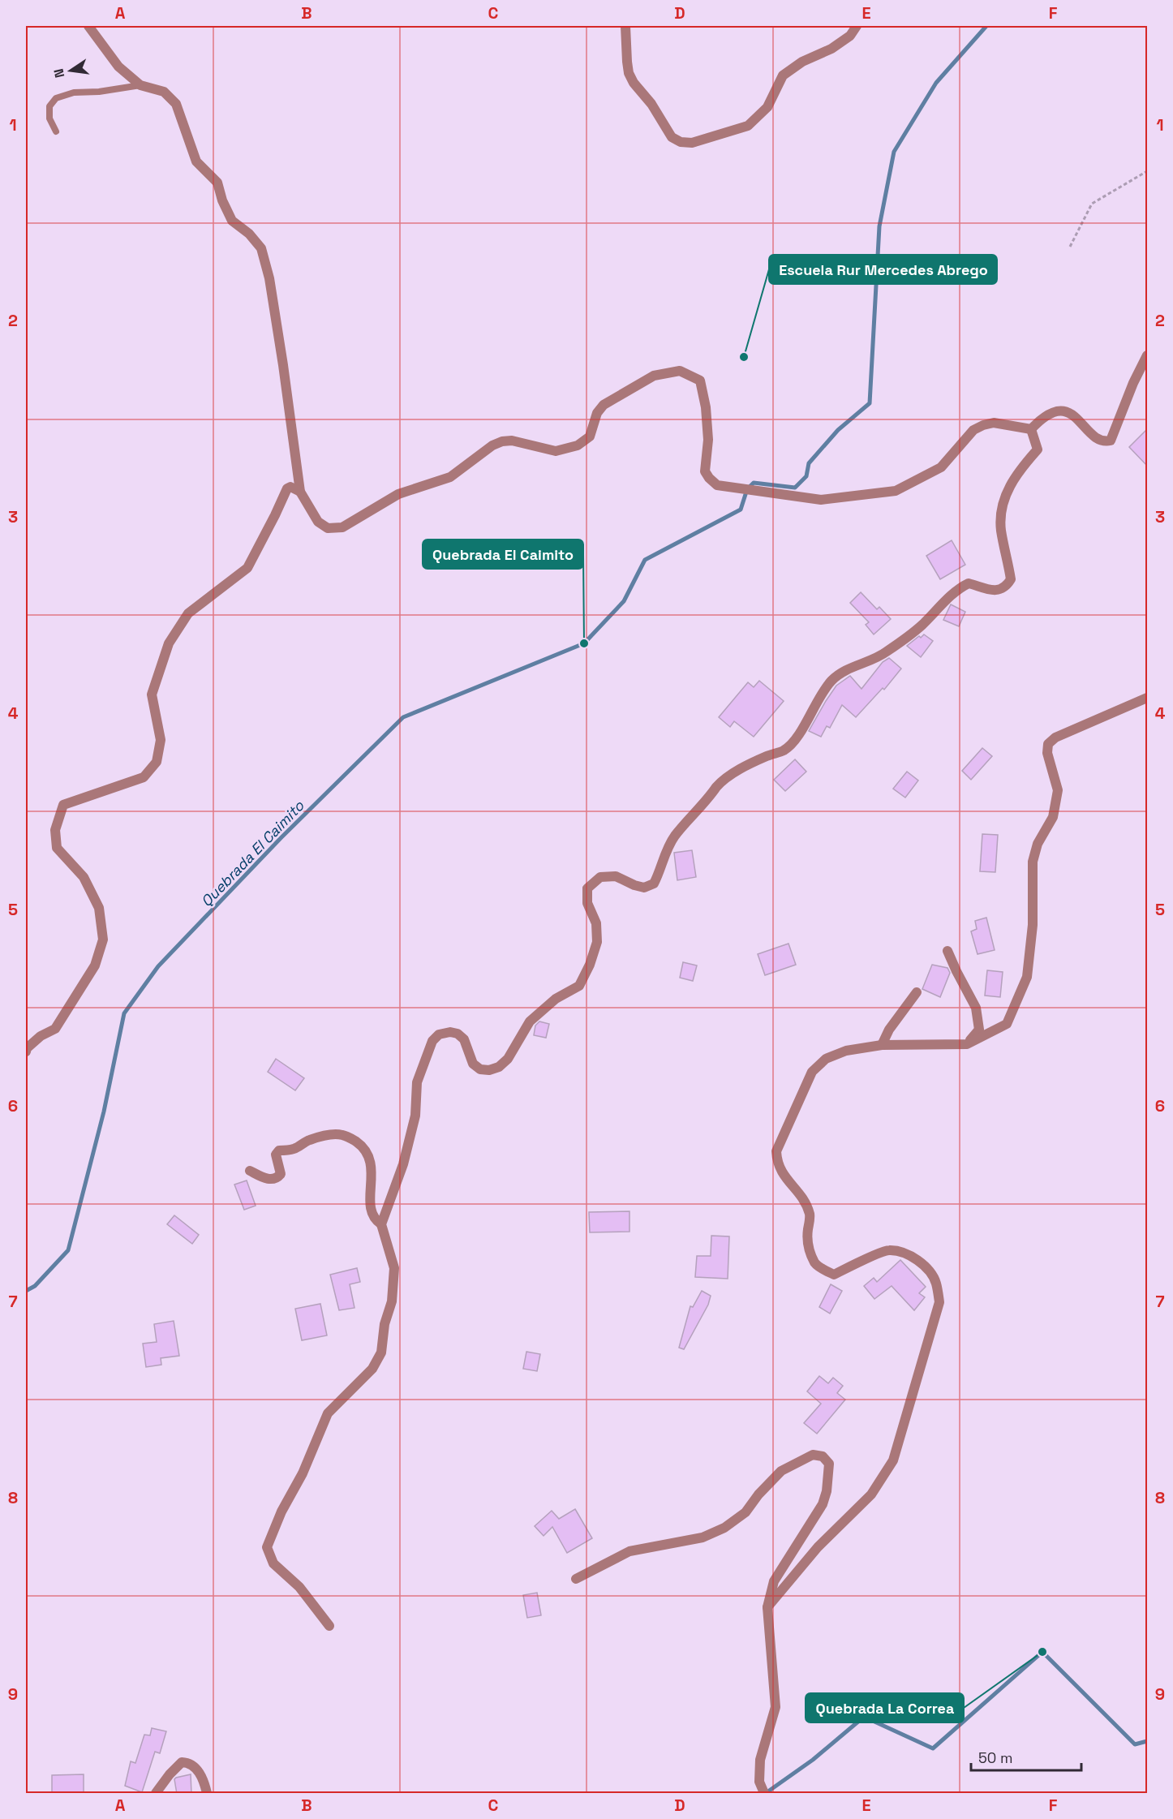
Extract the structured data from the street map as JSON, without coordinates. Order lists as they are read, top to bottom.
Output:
{
  "water": ["Quebrada El Caimito"],
  "places": ["Escuela Rur Mercedes Abrego", "Quebrada El Caimito", "Quebrada La Correa"],
  "scale_bar": "50 m",
  "north": "left",
  "grid": {
    "columns": [
      "A",
      "B",
      "C",
      "D",
      "E",
      "F"
    ],
    "rows": [
      "1",
      "2",
      "3",
      "4",
      "5",
      "6",
      "7",
      "8",
      "9"
    ]
  }
}
